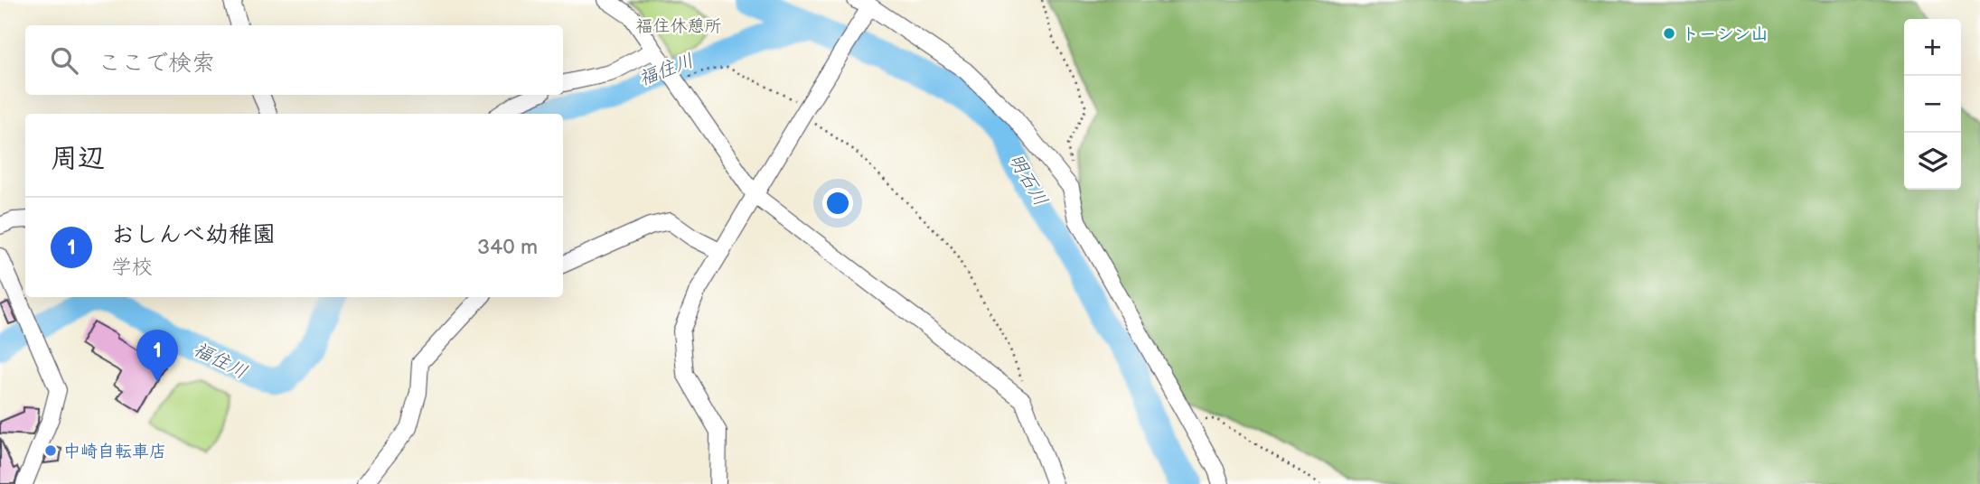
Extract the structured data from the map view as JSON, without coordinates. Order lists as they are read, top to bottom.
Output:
{
  "water": ["福住川", "明石川"],
  "parks": ["福住休憩所"],
  "places": ["トーシン山", "中崎自転車店"],
  "page": {
    "map_buttons": ["+", "−"],
    "search": "ここで検索",
    "heading": "周辺",
    "list": [
      {
        "mark": "1",
        "name": "おしんべ幼稚園",
        "note": "学校",
        "value": "340 m"
      }
    ],
    "pins": "1"
  }
}
